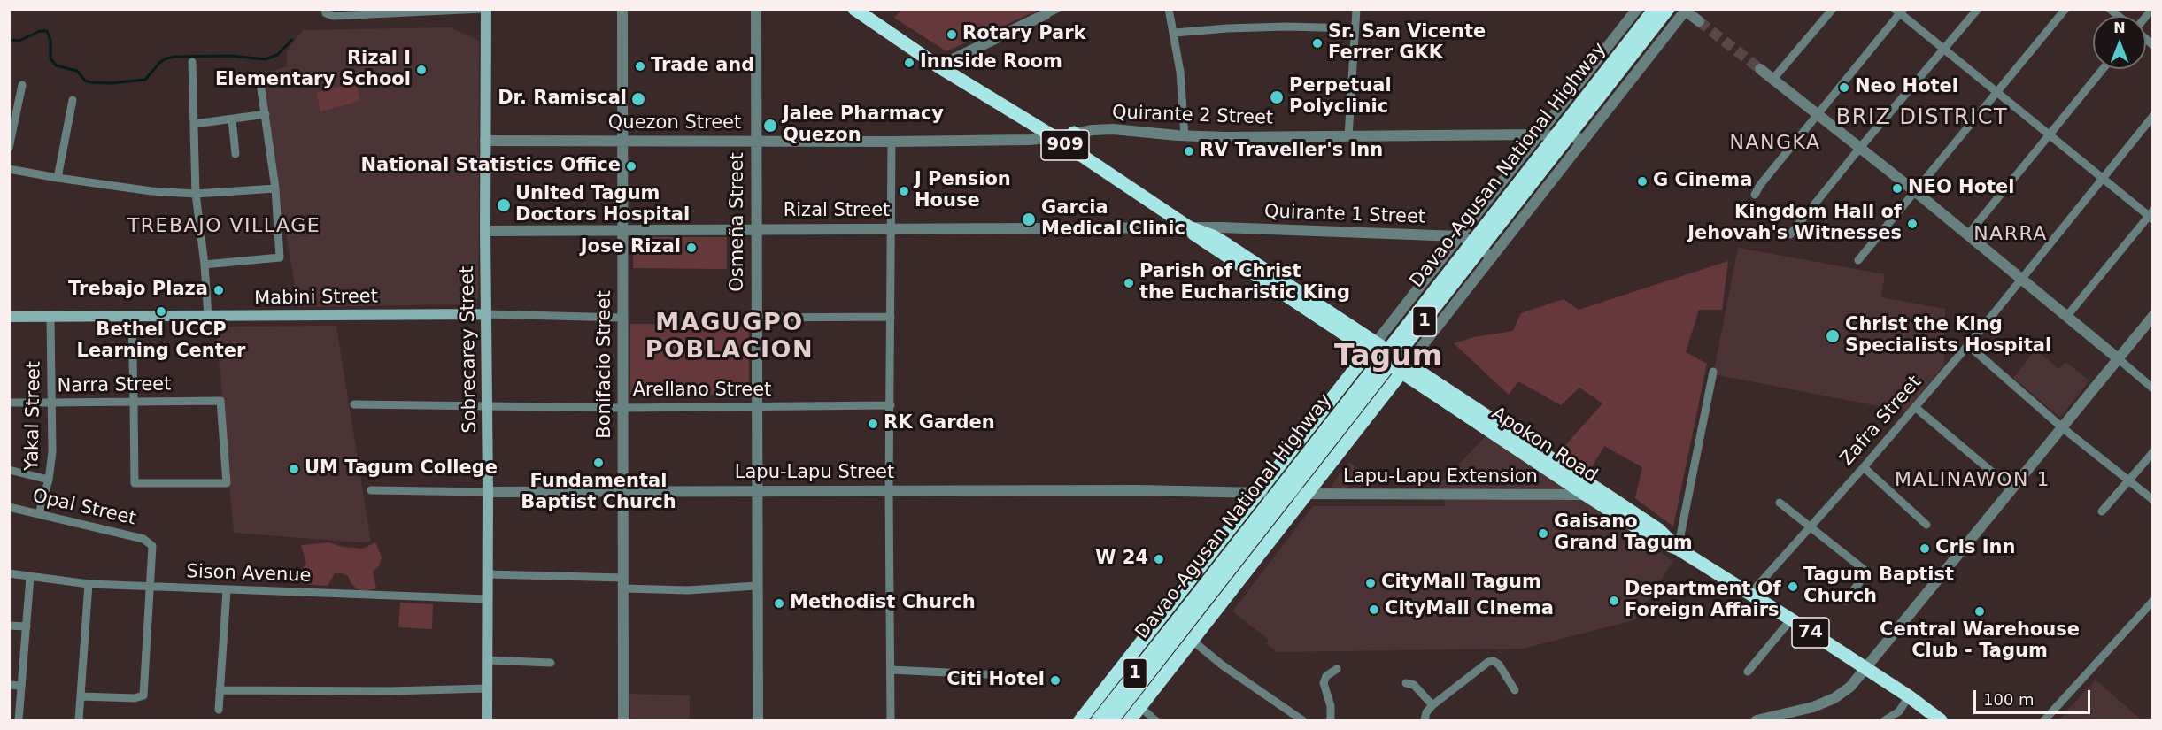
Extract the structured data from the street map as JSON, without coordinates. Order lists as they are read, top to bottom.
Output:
{
  "streets": {
    "highway": [
      "909",
      "Davao-Agusan National Highway",
      "1",
      "Apokon Road",
      "74"
    ],
    "main road": ["Mabini Street", "Sobrecarey Street"],
    "street": [
      "Quirante 2 Street",
      "Quezon Street",
      "Rizal Street",
      "Quirante 1 Street",
      "Osmeña Street",
      "Bonifacio Street",
      "Narra Street",
      "Arellano Street",
      "Yakal Street",
      "Zafra Street",
      "Lapu-Lapu Street",
      "Lapu-Lapu Extension",
      "Opal Street",
      "Sison Avenue"
    ]
  },
  "crossings": [
    ["Quirante 2 Street", "Quezon Street"],
    ["Quirante 2 Street", "909"],
    ["Quezon Street", "909"],
    ["Quezon Street", "Osmeña Street"],
    ["Quezon Street", "Sobrecarey Street"],
    ["Quezon Street", "Bonifacio Street"],
    ["909", "Davao-Agusan National Highway"],
    ["909", "Rizal Street"],
    ["909", "Quirante 1 Street"],
    ["909", "74"],
    ["Davao-Agusan National Highway", "Quirante 1 Street"],
    ["Davao-Agusan National Highway", "Apokon Road"],
    ["Davao-Agusan National Highway", "Lapu-Lapu Street"],
    ["Davao-Agusan National Highway", "Lapu-Lapu Extension"],
    ["Davao-Agusan National Highway", "74"],
    ["Rizal Street", "Quirante 1 Street"],
    ["Rizal Street", "Osmeña Street"],
    ["Rizal Street", "Sobrecarey Street"],
    ["Rizal Street", "Bonifacio Street"],
    ["Osmeña Street", "Arellano Street"],
    ["Osmeña Street", "Lapu-Lapu Street"],
    ["Mabini Street", "Sobrecarey Street"],
    ["Mabini Street", "Bonifacio Street"],
    ["Mabini Street", "Yakal Street"],
    ["Sobrecarey Street", "Arellano Street"],
    ["Sobrecarey Street", "Lapu-Lapu Street"],
    ["Sobrecarey Street", "Sison Avenue"],
    ["Bonifacio Street", "Arellano Street"],
    ["Bonifacio Street", "Lapu-Lapu Street"],
    ["Narra Street", "Yakal Street"],
    ["Yakal Street", "Opal Street"],
    ["Zafra Street", "Apokon Road"],
    ["Apokon Road", "Lapu-Lapu Extension"],
    ["Apokon Road", "74"],
    ["Lapu-Lapu Street", "Lapu-Lapu Extension"],
    ["Opal Street", "Sison Avenue"]
  ],
  "districts": [
    "BRIZ DISTRICT",
    "NANGKA",
    "TREBAJO VILLAGE",
    "NARRA",
    "MAGUGPO POBLACION",
    "Tagum",
    "MALINAWON 1"
  ],
  "places": [
    "Rotary Park",
    "Sr. San Vicente Ferrer GKK",
    "Innside Room",
    "Trade and",
    "Rizal I Elementary School",
    "Neo Hotel",
    "Perpetual Polyclinic",
    "Dr. Ramiscal",
    "Jalee Pharmacy Quezon",
    "RV Traveller's Inn",
    "National Statistics Office",
    "G Cinema",
    "NEO Hotel",
    "J Pension House",
    "United Tagum Doctors Hospital",
    "Garcia Medical Clinic",
    "Kingdom Hall of Jehovah's Witnesses",
    "Jose Rizal",
    "Parish of Christ the Eucharistic King",
    "Trebajo Plaza",
    "Bethel UCCP Learning Center",
    "Christ the King Specialists Hospital",
    "RK Garden",
    "Fundamental Baptist Church",
    "UM Tagum College",
    "Gaisano Grand Tagum",
    "Cris Inn",
    "W 24",
    "CityMall Tagum",
    "Tagum Baptist Church",
    "Department Of Foreign Affairs",
    "Methodist Church",
    "CityMall Cinema",
    "Central Warehouse Club - Tagum",
    "Citi Hotel"
  ],
  "scale_bar": "100 m",
  "north": "top"
}
